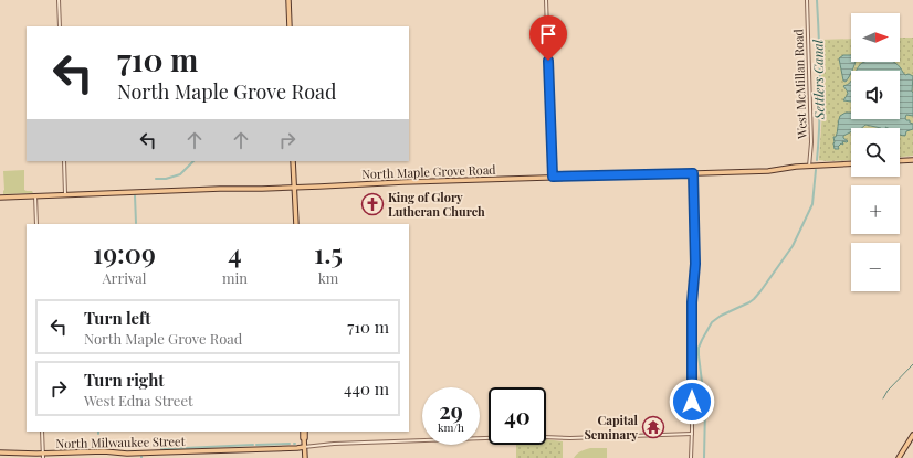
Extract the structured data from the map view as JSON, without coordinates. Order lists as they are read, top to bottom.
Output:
{
  "streets": {
    "main road": ["North Maple Grove Road", "North Milwaukee Street"],
    "street": ["West McMillan Road"]
  },
  "crossings": [
    ["West McMillan Road", "North Maple Grove Road"]
  ],
  "water": ["Settlers Canal"],
  "places": {
    "church": ["King of Glory Lutheran Church"],
    "temple": ["Capital Seminary"]
  },
  "north": "right",
  "page": {
    "map_buttons": ["+", "−"],
    "turn": ["710 m", "North Maple Grove Road"],
    "eta": [
      "19:09",
      "Arrival",
      "4",
      "min",
      "1.5",
      "km"
    ],
    "list": [
      {
        "name": "Turn left",
        "note": "North Maple Grove Road",
        "value": "710 m"
      },
      {
        "name": "Turn right",
        "note": "West Edna Street",
        "value": "440 m"
      }
    ],
    "speed": "29 km/h",
    "limit": "40"
  }
}
